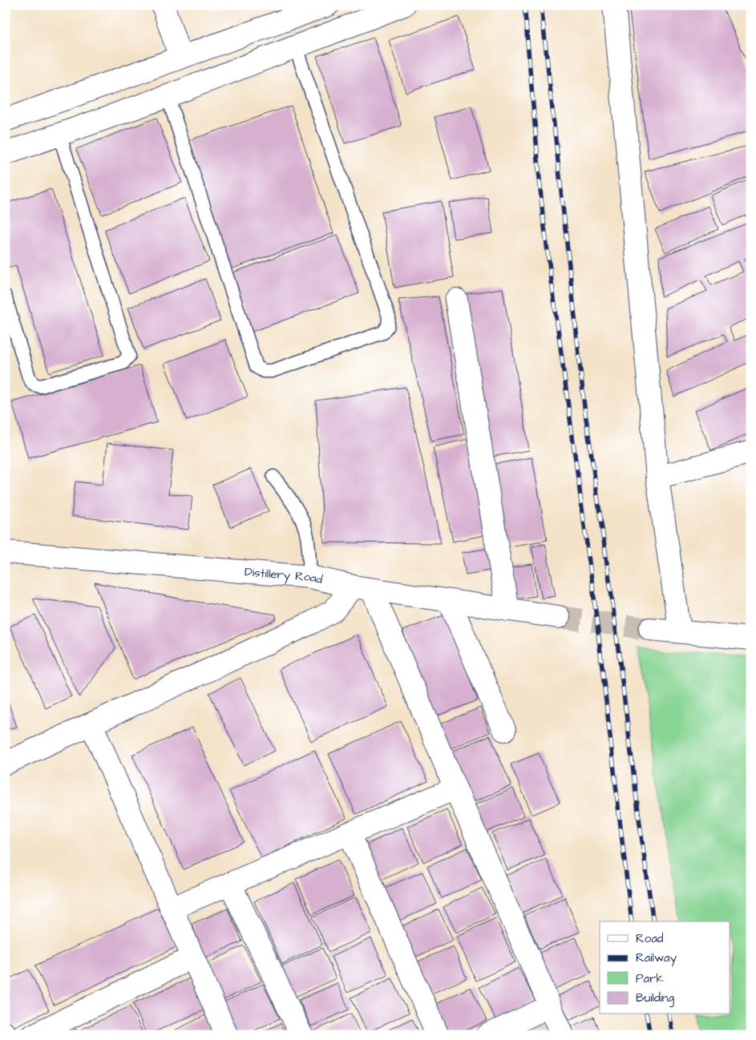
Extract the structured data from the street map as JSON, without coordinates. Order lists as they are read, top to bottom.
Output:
{
  "streets": {
    "main road": ["Distillery Road"]
  },
  "legend": [
    "Road",
    "Railway",
    "Park",
    "Building"
  ]
}
